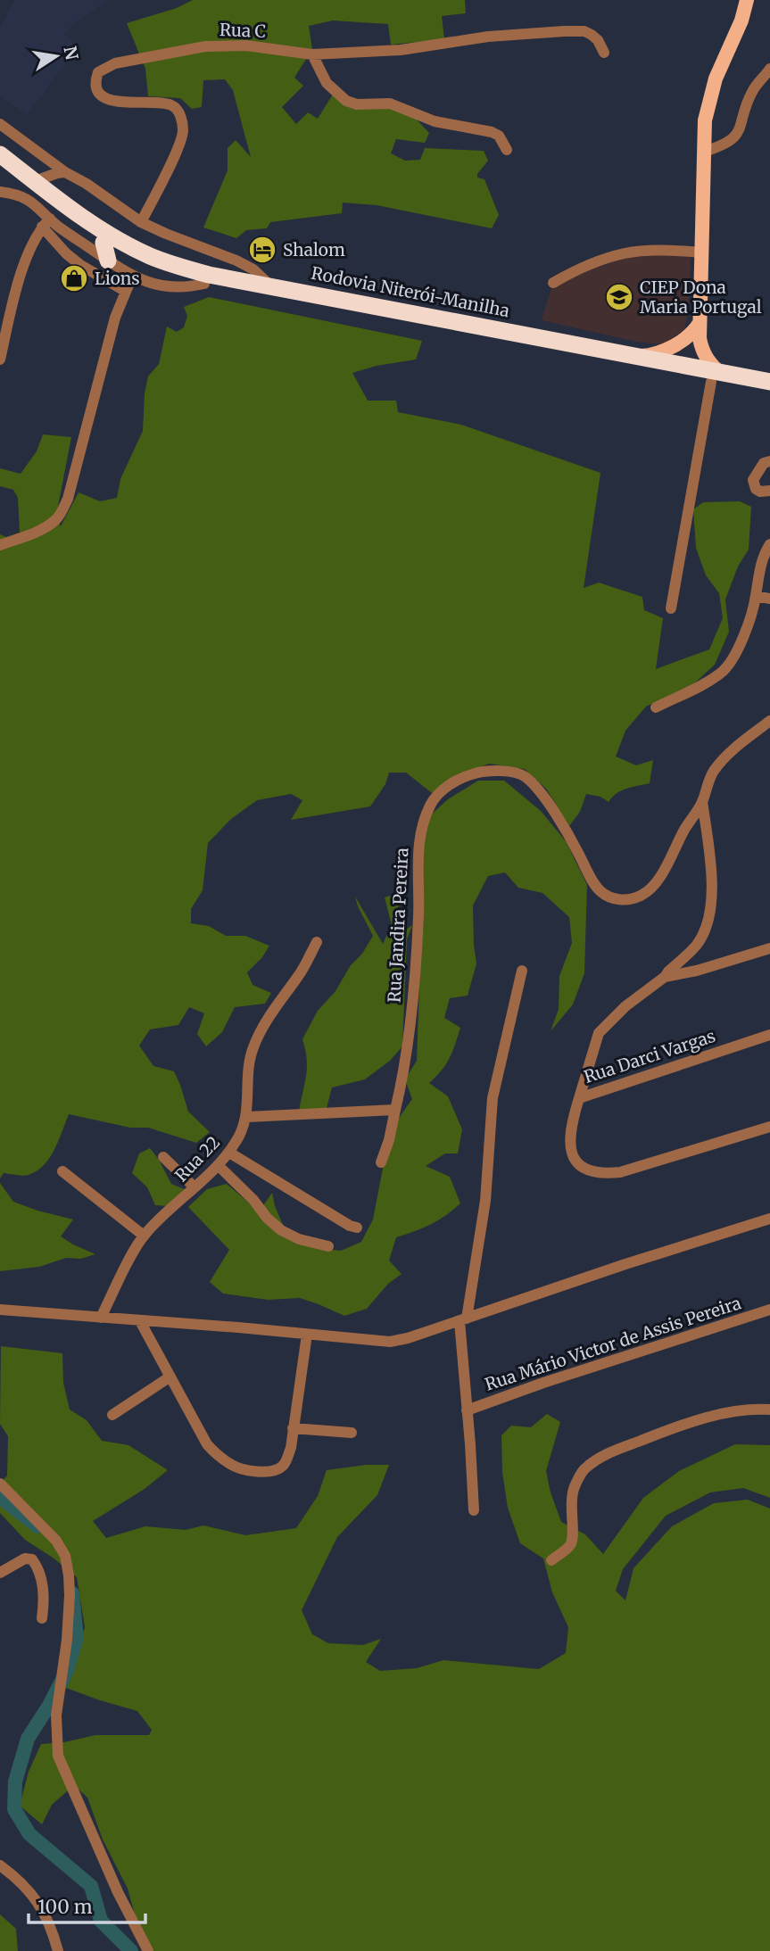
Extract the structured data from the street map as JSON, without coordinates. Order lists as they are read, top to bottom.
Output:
{
  "streets": {
    "highway": ["Rodovia Niterói-Manilha"],
    "street": [
      "Rua C",
      "Rua Jandira Pereira",
      "Rua Darci Vargas",
      "Rua 22",
      "Rua Mário Victor de Assis Pereira"
    ]
  },
  "places": {
    "hotel": ["Shalom"],
    "shop": ["Lions"],
    "school or university": ["CIEP Dona Maria Portugal"]
  },
  "scale_bar": "100 m",
  "north": "right"
}
